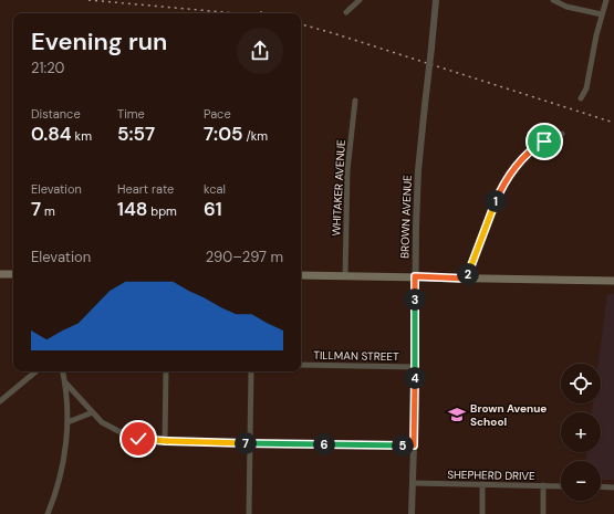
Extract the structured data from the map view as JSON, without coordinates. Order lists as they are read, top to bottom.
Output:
{
  "streets": {
    "street": [
      "WHITAKER AVENUE",
      "BROWN AVENUE",
      "TILLMAN STREET",
      "SHEPHERD DRIVE"
    ]
  },
  "crossings": [
    ["BROWN AVENUE", "TILLMAN STREET"],
    ["BROWN AVENUE", "SHEPHERD DRIVE"]
  ],
  "places": {
    "school or university": ["Brown Avenue School"]
  },
  "page": {
    "heading": ["Evening run", "21:20"],
    "stats": [
      ["Distance", "0.84 km"],
      ["Time", "5:57"],
      ["Pace", "7:05 /km"],
      ["Elevation", "7 m"],
      ["Heart rate", "148 bpm"],
      ["kcal", "61"]
    ],
    "pins": [
      "1",
      "2",
      "3",
      "4",
      "7",
      "6",
      "5"
    ],
    "chart": ["Elevation", "290–297 m"],
    "map_buttons": ["+", "−"]
  }
}
